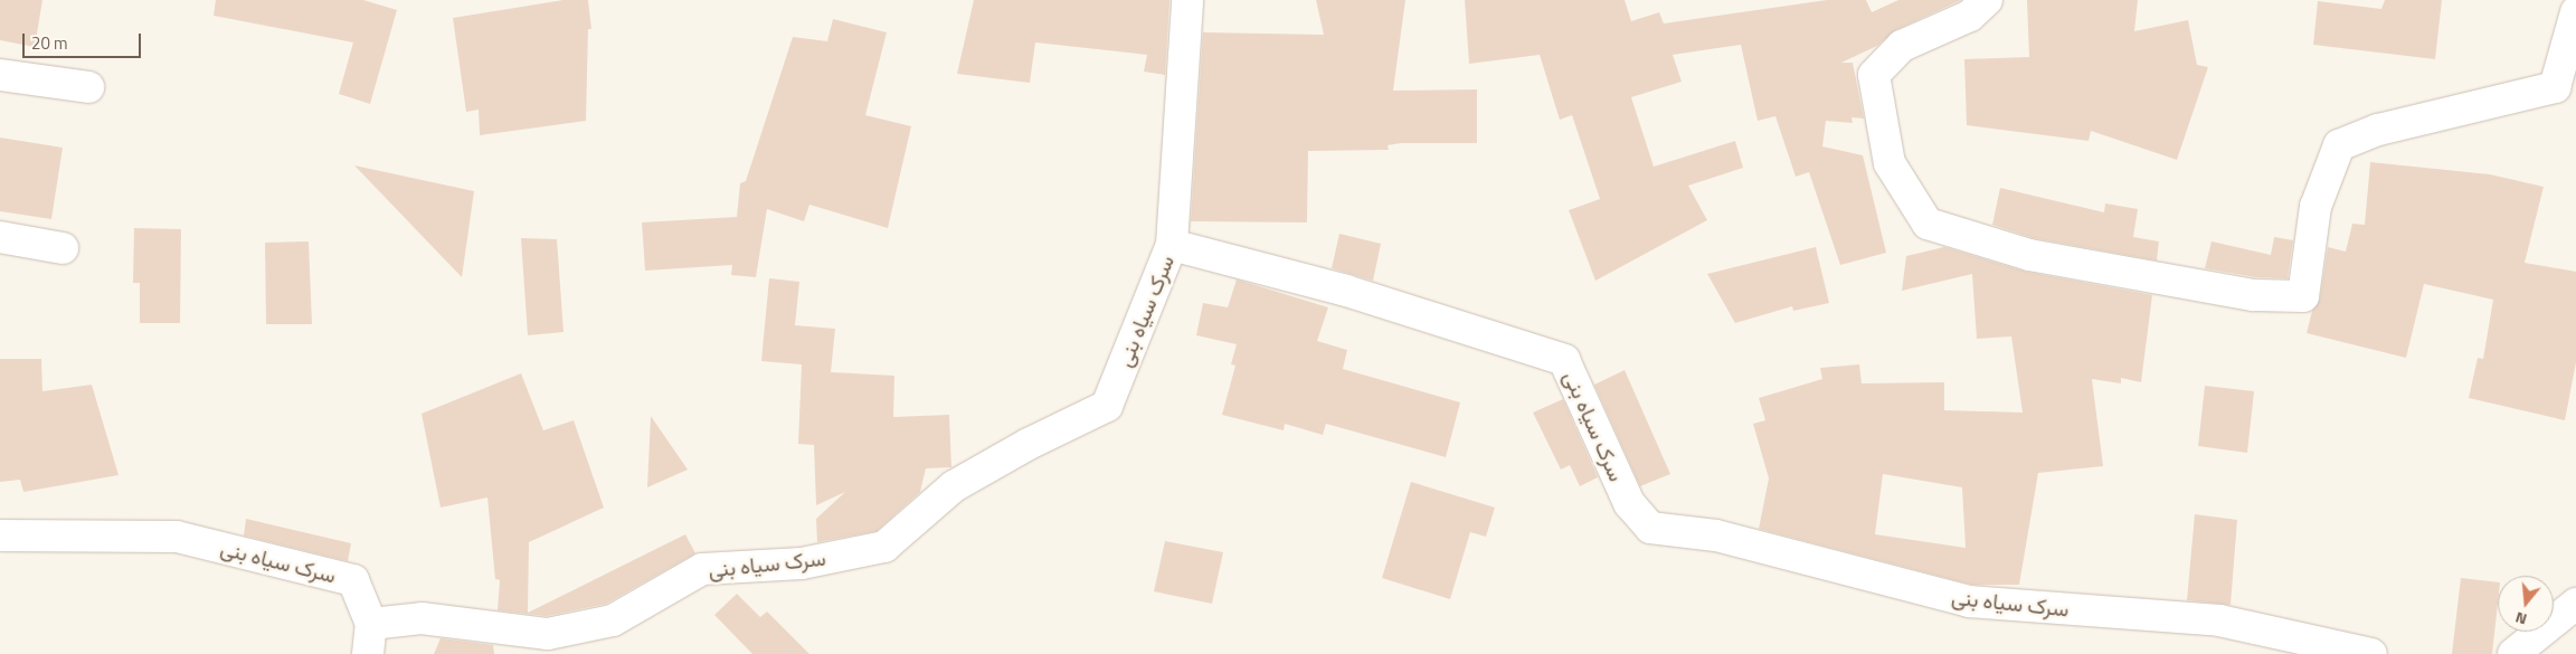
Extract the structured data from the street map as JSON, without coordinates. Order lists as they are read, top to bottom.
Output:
{
  "streets": {
    "street": ["سرک سیاه بنی"]
  },
  "scale_bar": "20 m",
  "north": "bottom"
}
